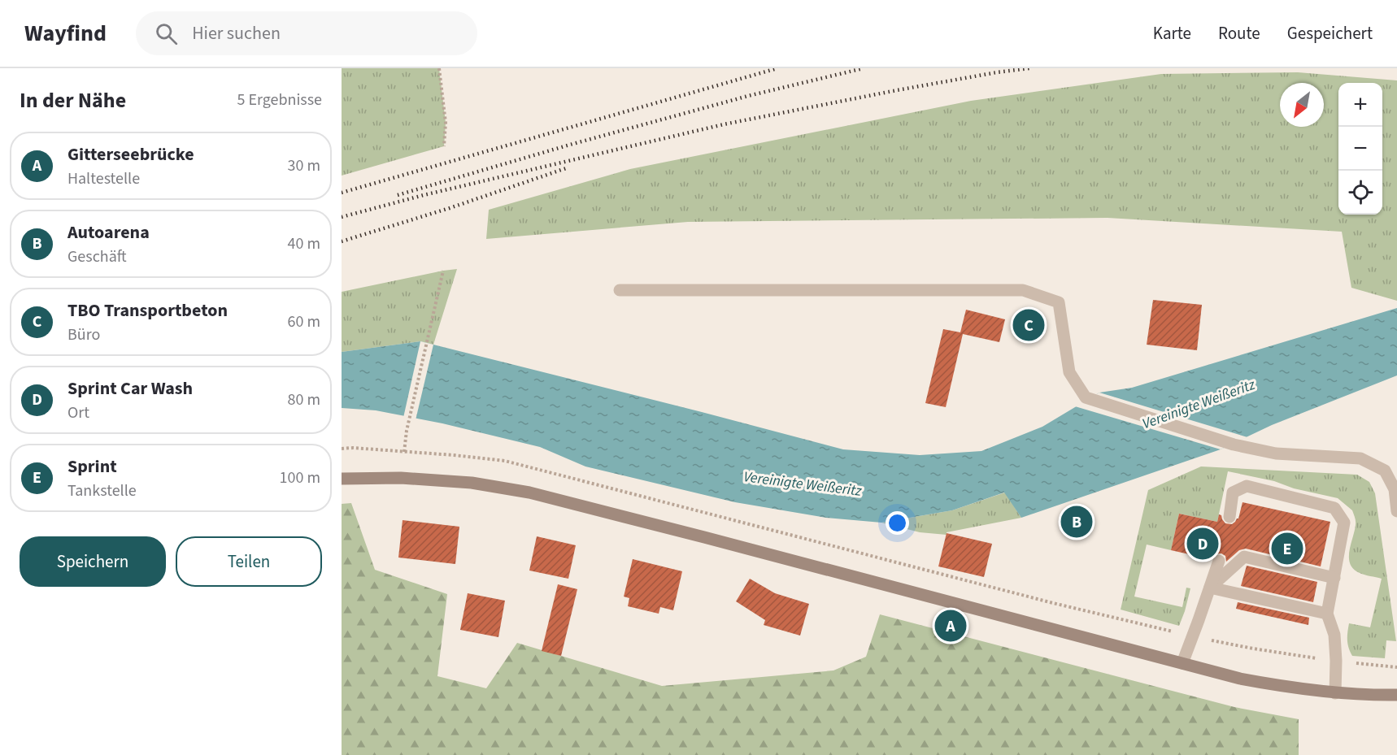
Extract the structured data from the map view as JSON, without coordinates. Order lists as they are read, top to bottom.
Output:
{
  "water": ["Vereinigte Weißeritz"],
  "north": "bottom left",
  "page": {
    "header": "Wayfind",
    "search": "Hier suchen",
    "nav": ["Karte", "Route", "Gespeichert"],
    "heading": ["In der Nähe", "5 Ergebnisse"],
    "map_buttons": ["+", "−"],
    "list": [
      {
        "mark": "A",
        "name": "Gitterseebrücke",
        "note": "Haltestelle",
        "value": "30 m"
      },
      {
        "mark": "B",
        "name": "Autoarena",
        "note": "Geschäft",
        "value": "40 m"
      },
      {
        "mark": "C",
        "name": "TBO Transportbeton",
        "note": "Büro",
        "value": "60 m"
      },
      {
        "mark": "D",
        "name": "Sprint Car Wash",
        "note": "Ort",
        "value": "80 m"
      },
      {
        "mark": "E",
        "name": "Sprint",
        "note": "Tankstelle",
        "value": "100 m"
      }
    ],
    "pins": [
      "C",
      "B",
      "D",
      "E",
      "A"
    ],
    "buttons": ["Speichern", "Teilen"]
  }
}
